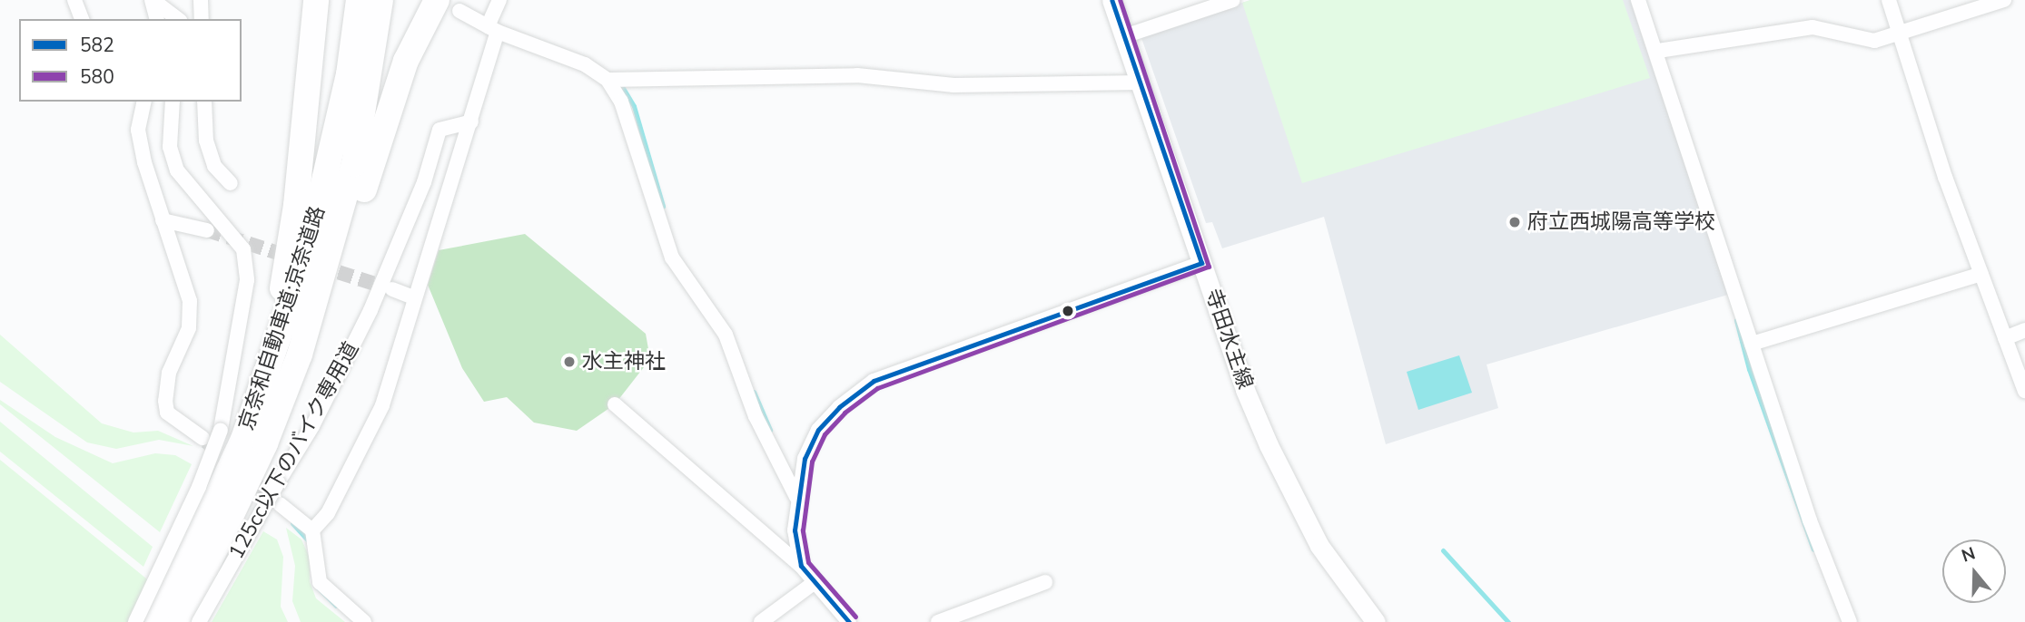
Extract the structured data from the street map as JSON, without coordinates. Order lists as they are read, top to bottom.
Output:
{
  "streets": {
    "highway": ["京奈和自動車道;京奈道路"],
    "main road": ["寺田水主線"],
    "street": ["125cc以下のバイク専用道"]
  },
  "places": ["府立西城陽高等学校", "水主神社"],
  "lines": ["transit line 582", "transit line 580"],
  "legend": ["582", "580"],
  "north": "top"
}
